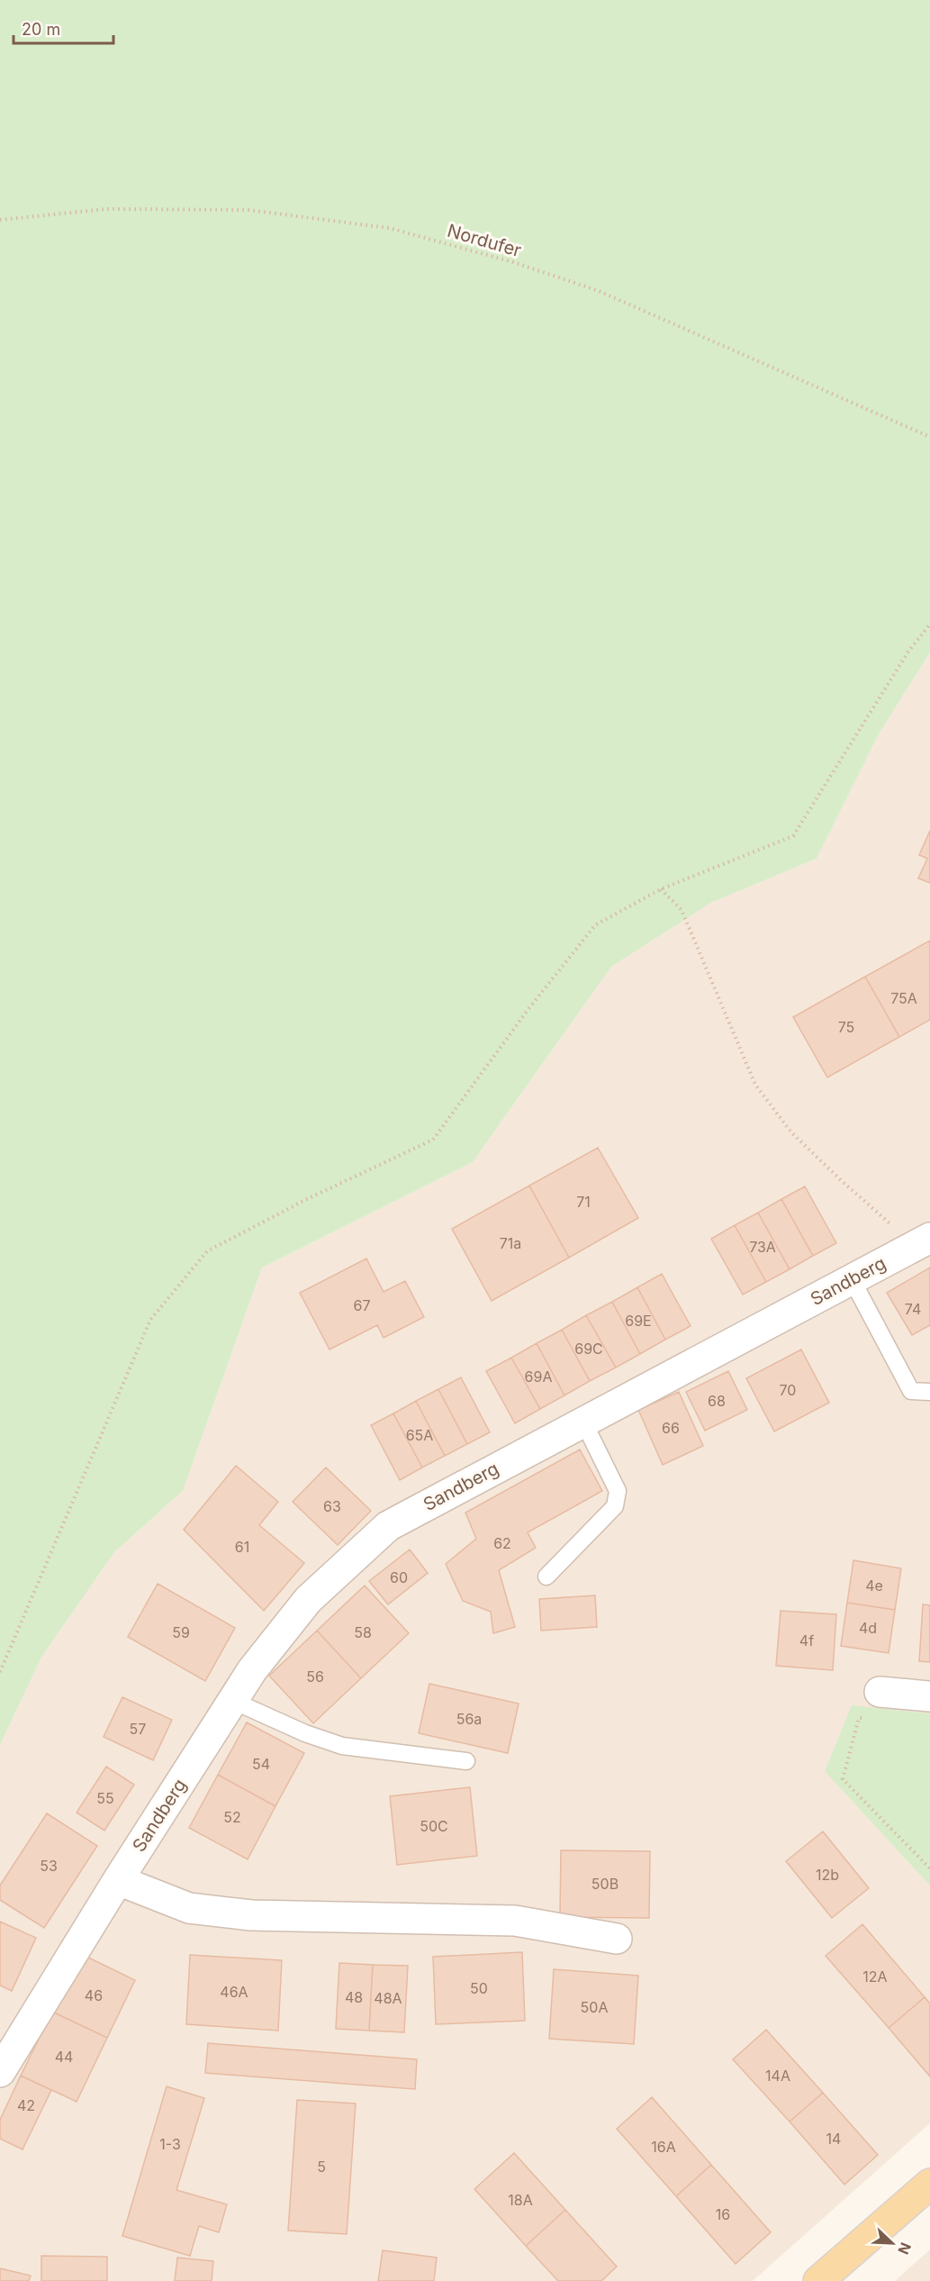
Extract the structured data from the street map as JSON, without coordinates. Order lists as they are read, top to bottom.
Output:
{
  "streets": {
    "street": ["Sandberg"],
    "path": ["Nordufer"]
  },
  "house_numbers": [
    "75A",
    "75",
    "71",
    "71a",
    "73A",
    "67",
    "74",
    "69E",
    "69C",
    "69A",
    "70",
    "68",
    "66",
    "65A",
    "63",
    "62",
    "61",
    "60",
    "4e",
    "4d",
    "59",
    "58",
    "4f",
    "56",
    "56a",
    "57",
    "54",
    "55",
    "52",
    "50C",
    "53",
    "12b",
    "50B",
    "12A",
    "50",
    "46A",
    "46",
    "48",
    "48A",
    "50A",
    "44",
    "14A",
    "42",
    "14",
    "1-3",
    "16A",
    "5",
    "18A",
    "16"
  ],
  "scale_bar": "20 m",
  "north": "bottom right"
}
